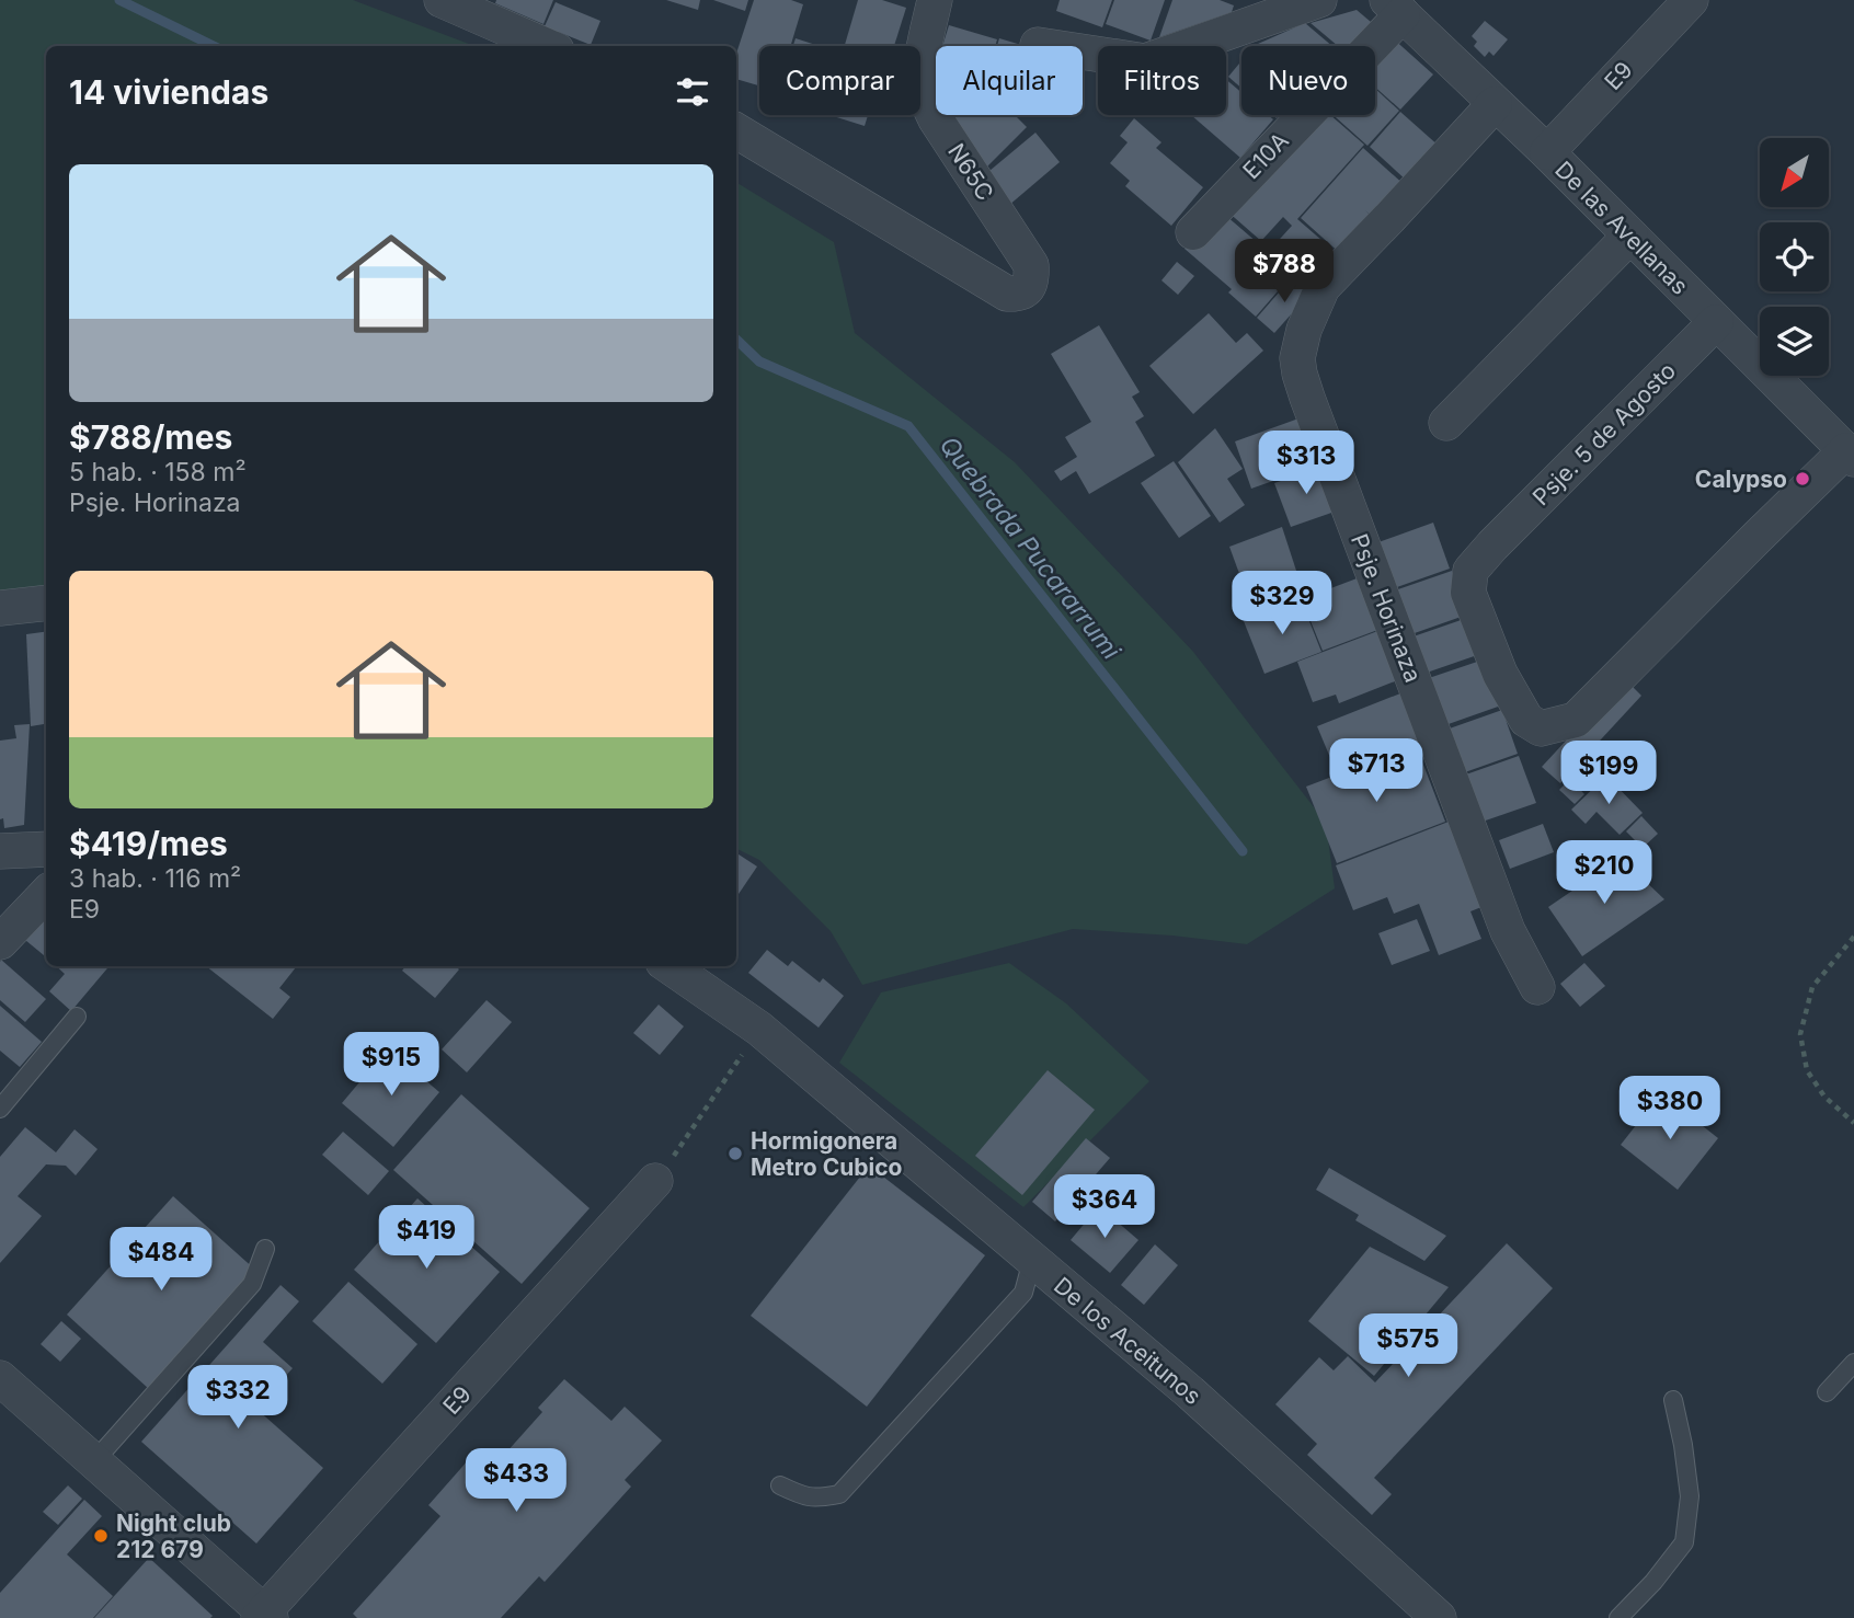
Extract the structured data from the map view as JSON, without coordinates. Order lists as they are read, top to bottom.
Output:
{
  "streets": {
    "street": [
      "E9",
      "E10A",
      "N65C",
      "De las Avellanas",
      "Psje. 5 de Agosto",
      "Psje. Horinaza",
      "De los Aceitunos"
    ]
  },
  "crossings": [
    ["E9", "De las Avellanas"],
    ["E10A", "De las Avellanas"],
    ["De las Avellanas", "Psje. 5 de Agosto"],
    ["De las Avellanas", "Psje. Horinaza"]
  ],
  "water": ["Quebrada Pucararrumi"],
  "places": ["Calypso", "Hormigonera Metro Cubico", "Night club 212 679"],
  "north": "bottom left",
  "page": {
    "chip": [
      "Comprar",
      "Alquilar",
      "Filtros",
      "Nuevo"
    ],
    "heading": "14 viviendas",
    "list": [
      {
        "name": "$788/mes",
        "note": "5 hab. · 158 m² · Psje. Horinaza"
      },
      {
        "name": "$419/mes",
        "note": "3 hab. · 116 m² · E9"
      }
    ],
    "price": [
      "$788",
      "$313",
      "$329",
      "$713",
      "$199",
      "$210",
      "$915",
      "$380",
      "$364",
      "$419",
      "$484",
      "$575",
      "$332",
      "$433"
    ]
  }
}
